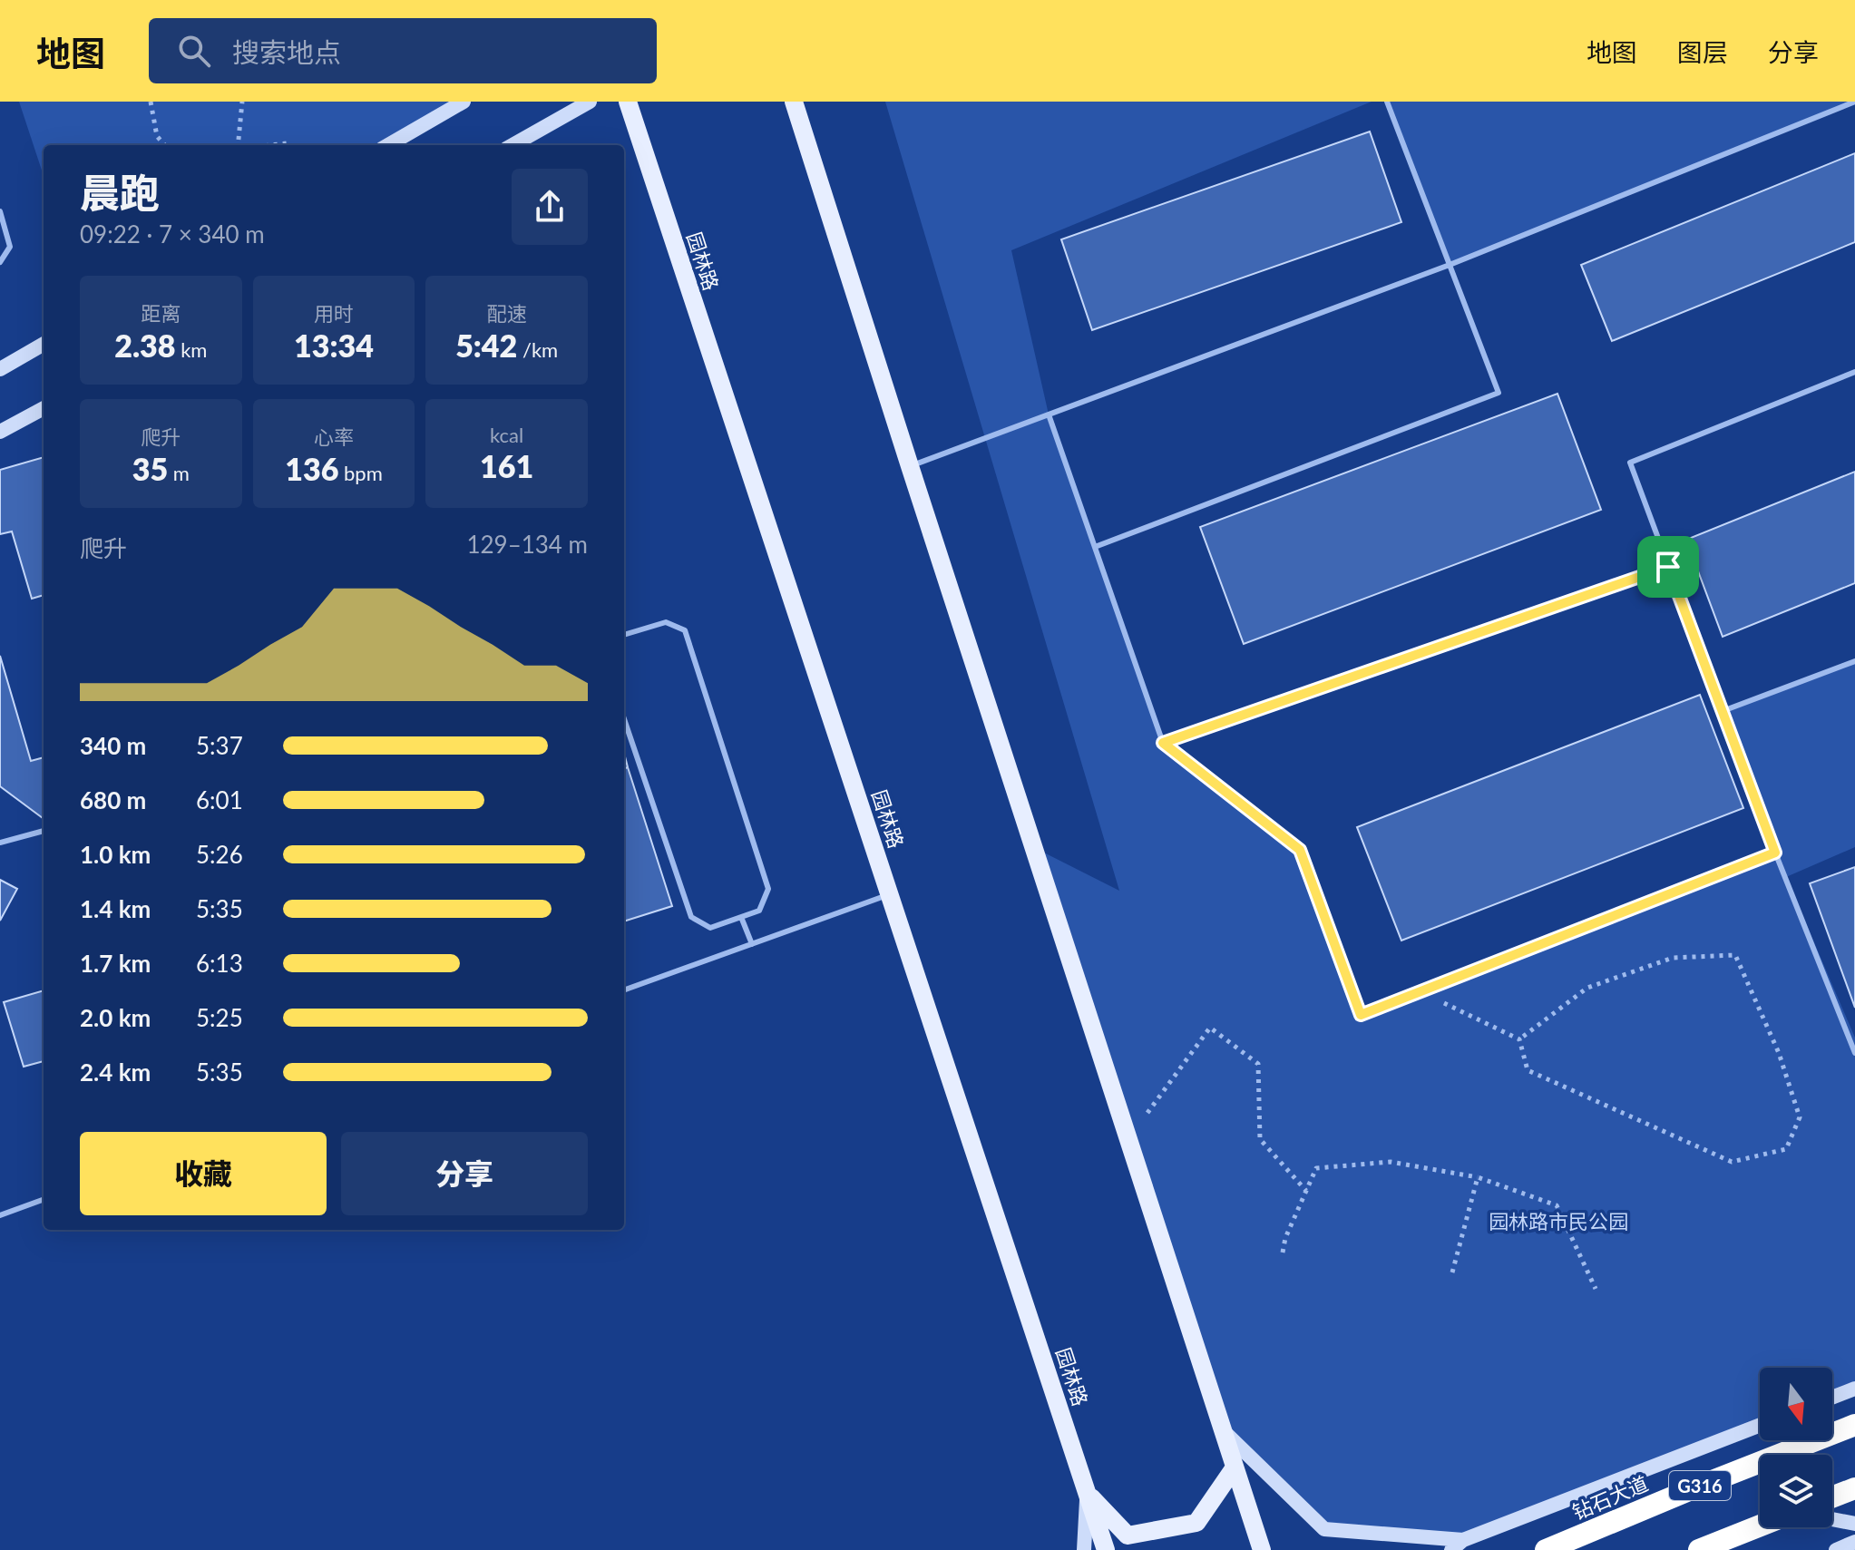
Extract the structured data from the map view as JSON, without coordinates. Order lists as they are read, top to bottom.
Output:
{
  "streets": {
    "highway": ["G316", "钻石大道"],
    "main road": ["园林路"]
  },
  "parks": ["园林路市民公园"],
  "north": "bottom",
  "page": {
    "header": "地图",
    "search": "搜索地点",
    "nav": ["地图", "图层", "分享"],
    "heading": ["晨跑", "09:22 · 7 × 340 m"],
    "stats": [
      ["距离", "2.38 km"],
      ["用时", "13:34"],
      ["配速", "5:42 /km"],
      ["爬升", "35 m"],
      ["心率", "136 bpm"],
      ["kcal", "161"]
    ],
    "chart": ["爬升", "129–134 m"],
    "list": [
      {
        "name": "340 m",
        "note": "5:37"
      },
      {
        "name": "680 m",
        "note": "6:01"
      },
      {
        "name": "1.0 km",
        "note": "5:26"
      },
      {
        "name": "1.4 km",
        "note": "5:35"
      },
      {
        "name": "1.7 km",
        "note": "6:13"
      },
      {
        "name": "2.0 km",
        "note": "5:25"
      },
      {
        "name": "2.4 km",
        "note": "5:35"
      }
    ],
    "buttons": ["收藏", "分享"]
  }
}
